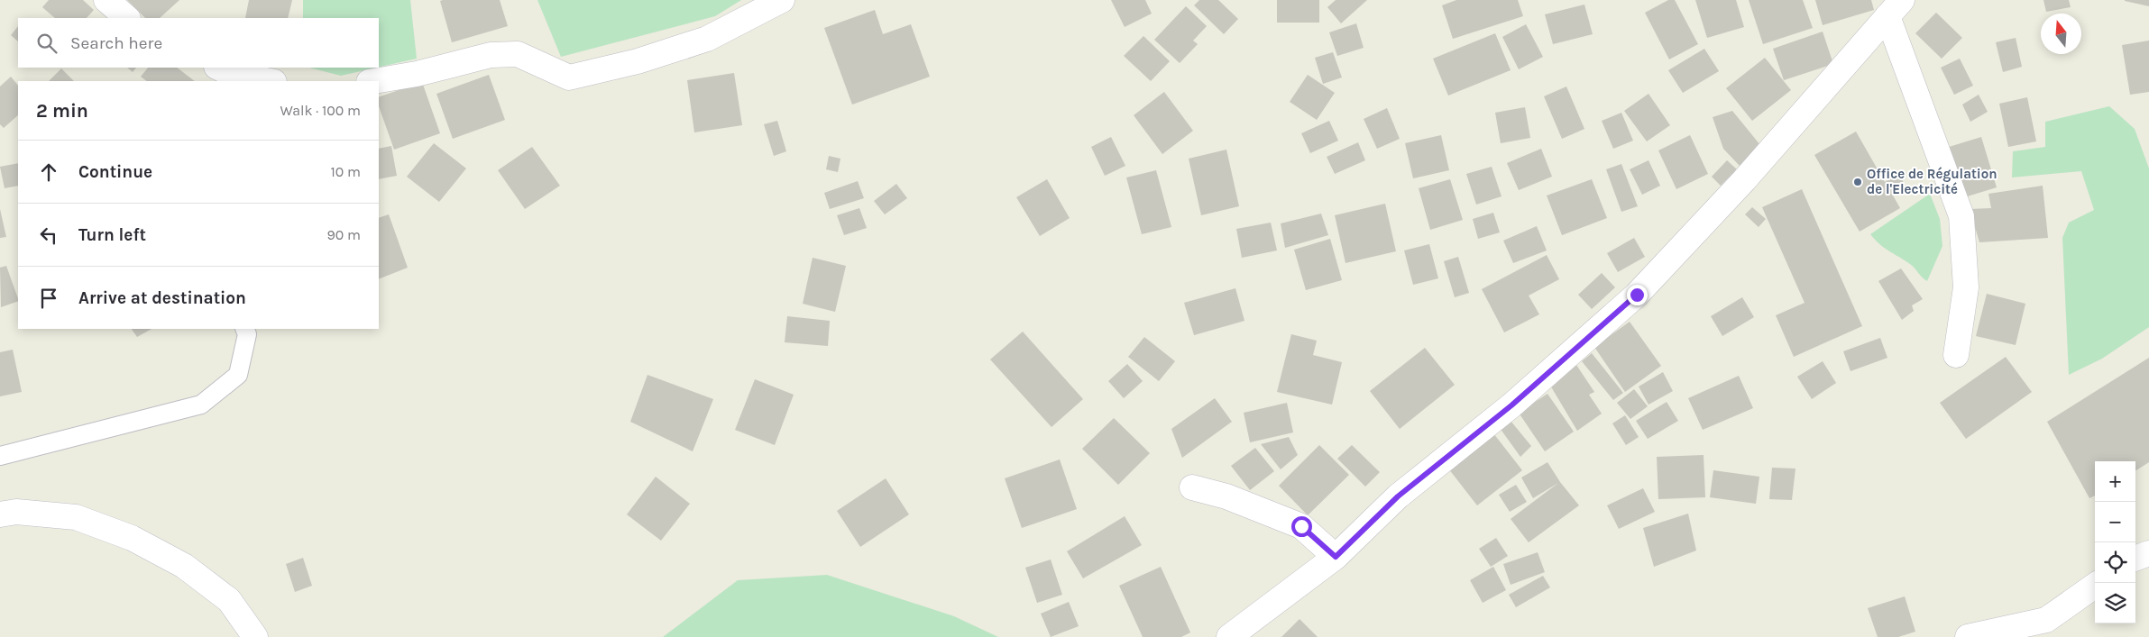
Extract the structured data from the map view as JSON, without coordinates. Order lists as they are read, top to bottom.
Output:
{
  "places": ["Office de Régulation de l'Electricité"],
  "north": "top",
  "page": {
    "search": "Search here",
    "heading": ["2 min", "Walk · 100 m"],
    "list": [
      ["Continue", "10 m"],
      ["Turn left", "90 m"],
      "Arrive at destination"
    ],
    "map_buttons": ["+", "−"]
  }
}
